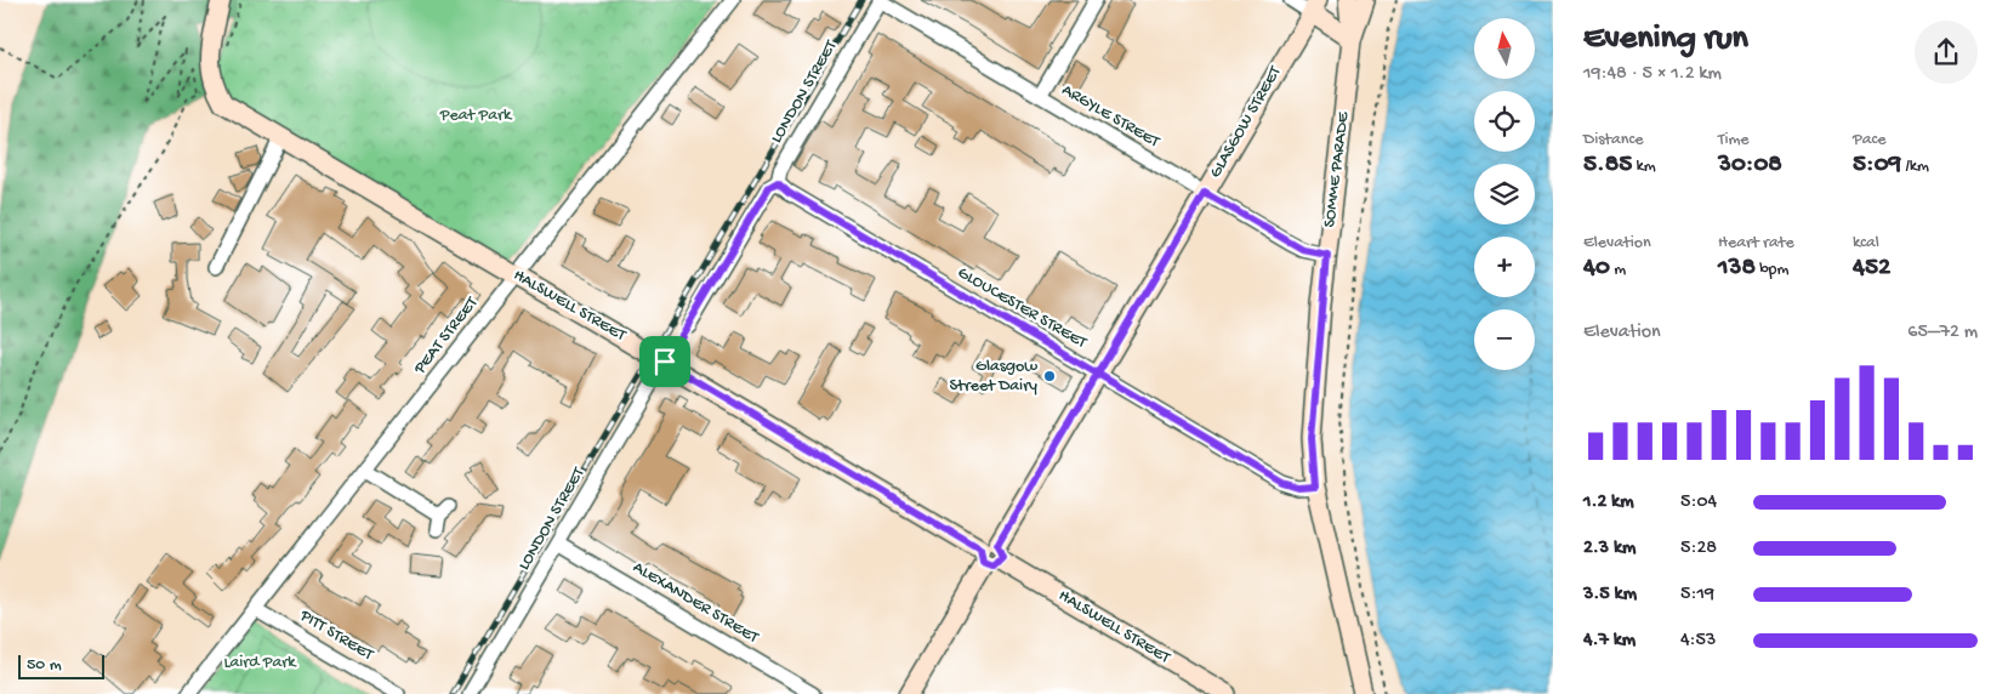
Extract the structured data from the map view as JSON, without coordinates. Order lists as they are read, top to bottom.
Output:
{
  "streets": {
    "main road": ["GLASGOW STREET", "SOMME PARADE", "HALSWELL STREET"],
    "street": [
      "LONDON STREET",
      "ARGYLE STREET",
      "GLOUCESTER STREET",
      "PEAT STREET",
      "ALEXANDER STREET",
      "PITT STREET"
    ]
  },
  "crossings": [
    ["LONDON STREET", "ARGYLE STREET"],
    ["LONDON STREET", "HALSWELL STREET"],
    ["LONDON STREET", "GLOUCESTER STREET"],
    ["LONDON STREET", "ALEXANDER STREET"],
    ["ARGYLE STREET", "GLASGOW STREET"],
    ["ARGYLE STREET", "SOMME PARADE"],
    ["GLASGOW STREET", "HALSWELL STREET"],
    ["GLASGOW STREET", "GLOUCESTER STREET"],
    ["SOMME PARADE", "GLOUCESTER STREET"],
    ["HALSWELL STREET", "PEAT STREET"],
    ["PEAT STREET", "PITT STREET"]
  ],
  "parks": ["Peat Park", "Laird Park"],
  "places": ["Glasgow Street Dairy"],
  "scale_bar": "50 m",
  "north": "top",
  "page": {
    "heading": ["Evening run", "19:48 · 5 × 1.2 km"],
    "map_buttons": ["+", "−"],
    "stats": [
      ["Distance", "5.85 km"],
      ["Time", "30:08"],
      ["Pace", "5:09 /km"],
      ["Elevation", "40 m"],
      ["Heart rate", "138 bpm"],
      ["kcal", "452"]
    ],
    "chart": ["Elevation", "65–72 m"],
    "list": [
      {
        "name": "1.2 km",
        "note": "5:04"
      },
      {
        "name": "2.3 km",
        "note": "5:28"
      },
      {
        "name": "3.5 km",
        "note": "5:19"
      },
      {
        "name": "4.7 km",
        "note": "4:53"
      }
    ],
    "scale": "50 m"
  }
}
